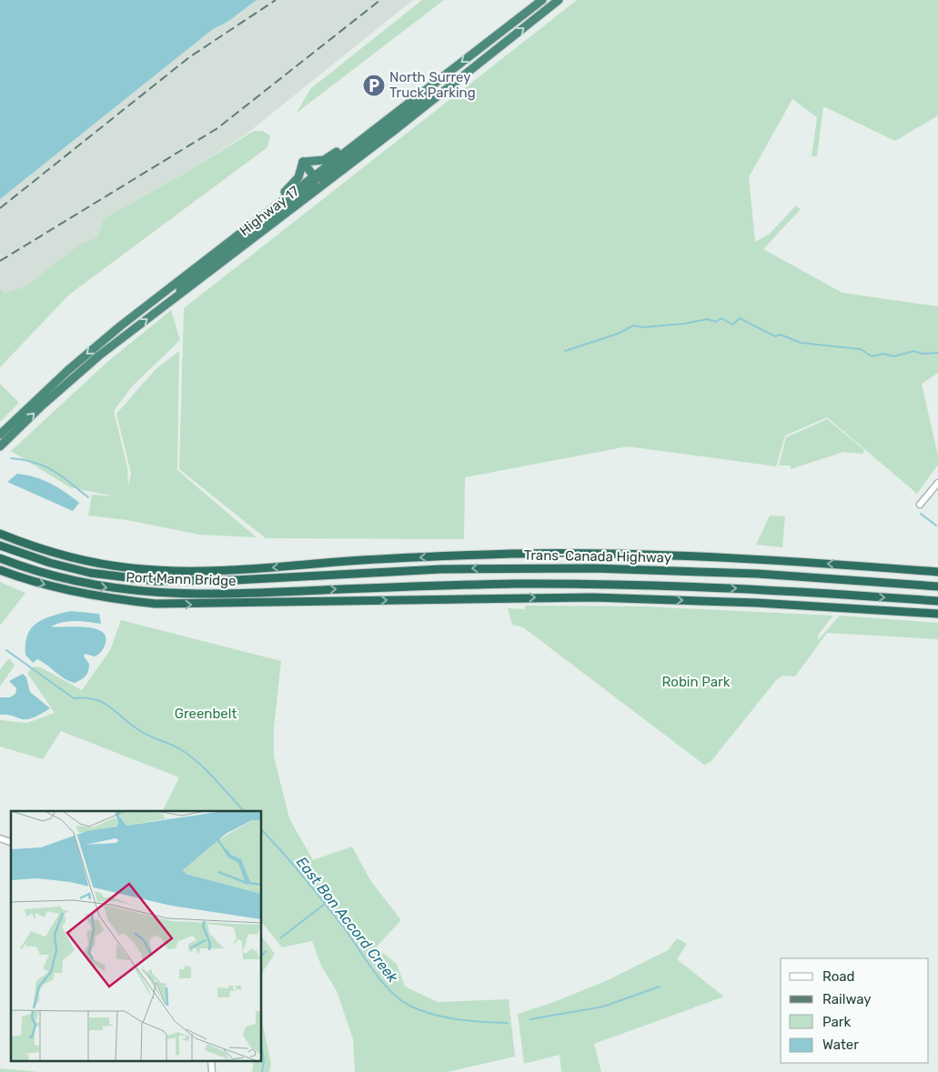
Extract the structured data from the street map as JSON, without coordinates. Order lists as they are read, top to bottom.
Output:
{
  "streets": {
    "highway": ["Highway 17", "Trans-Canada Highway", "Port Mann Bridge"]
  },
  "crossings": [
    ["Trans-Canada Highway", "Port Mann Bridge"]
  ],
  "water": ["East Bon Accord Creek"],
  "parks": ["Robin Park", "Greenbelt"],
  "places": {
    "parking": ["North Surrey Truck Parking"]
  },
  "legend": [
    "Road",
    "Railway",
    "Park",
    "Water"
  ]
}
